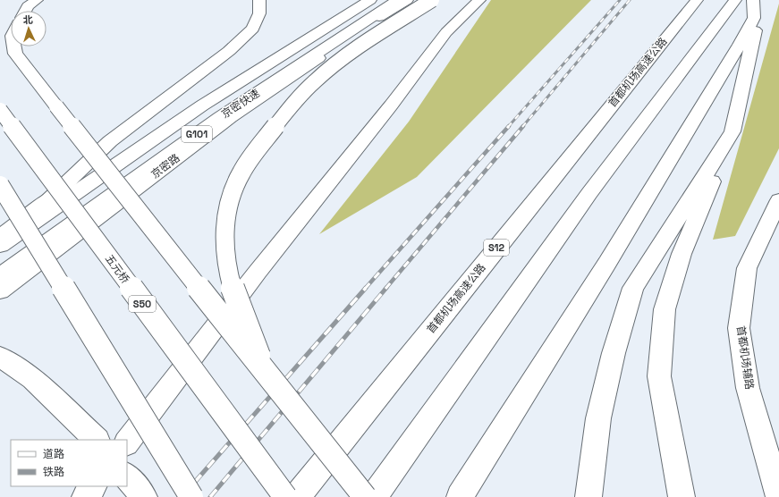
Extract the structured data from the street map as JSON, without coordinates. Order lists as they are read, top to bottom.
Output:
{
  "streets": {
    "main road": [
      "首都机场高速公路",
      "京密快速",
      "G101",
      "京密路",
      "S12",
      "五元桥",
      "S50",
      "首都机场辅路"
    ]
  },
  "crossings": [
    ["京密快速", "G101"]
  ],
  "legend": ["道路", "铁路"],
  "north": "top"
}
